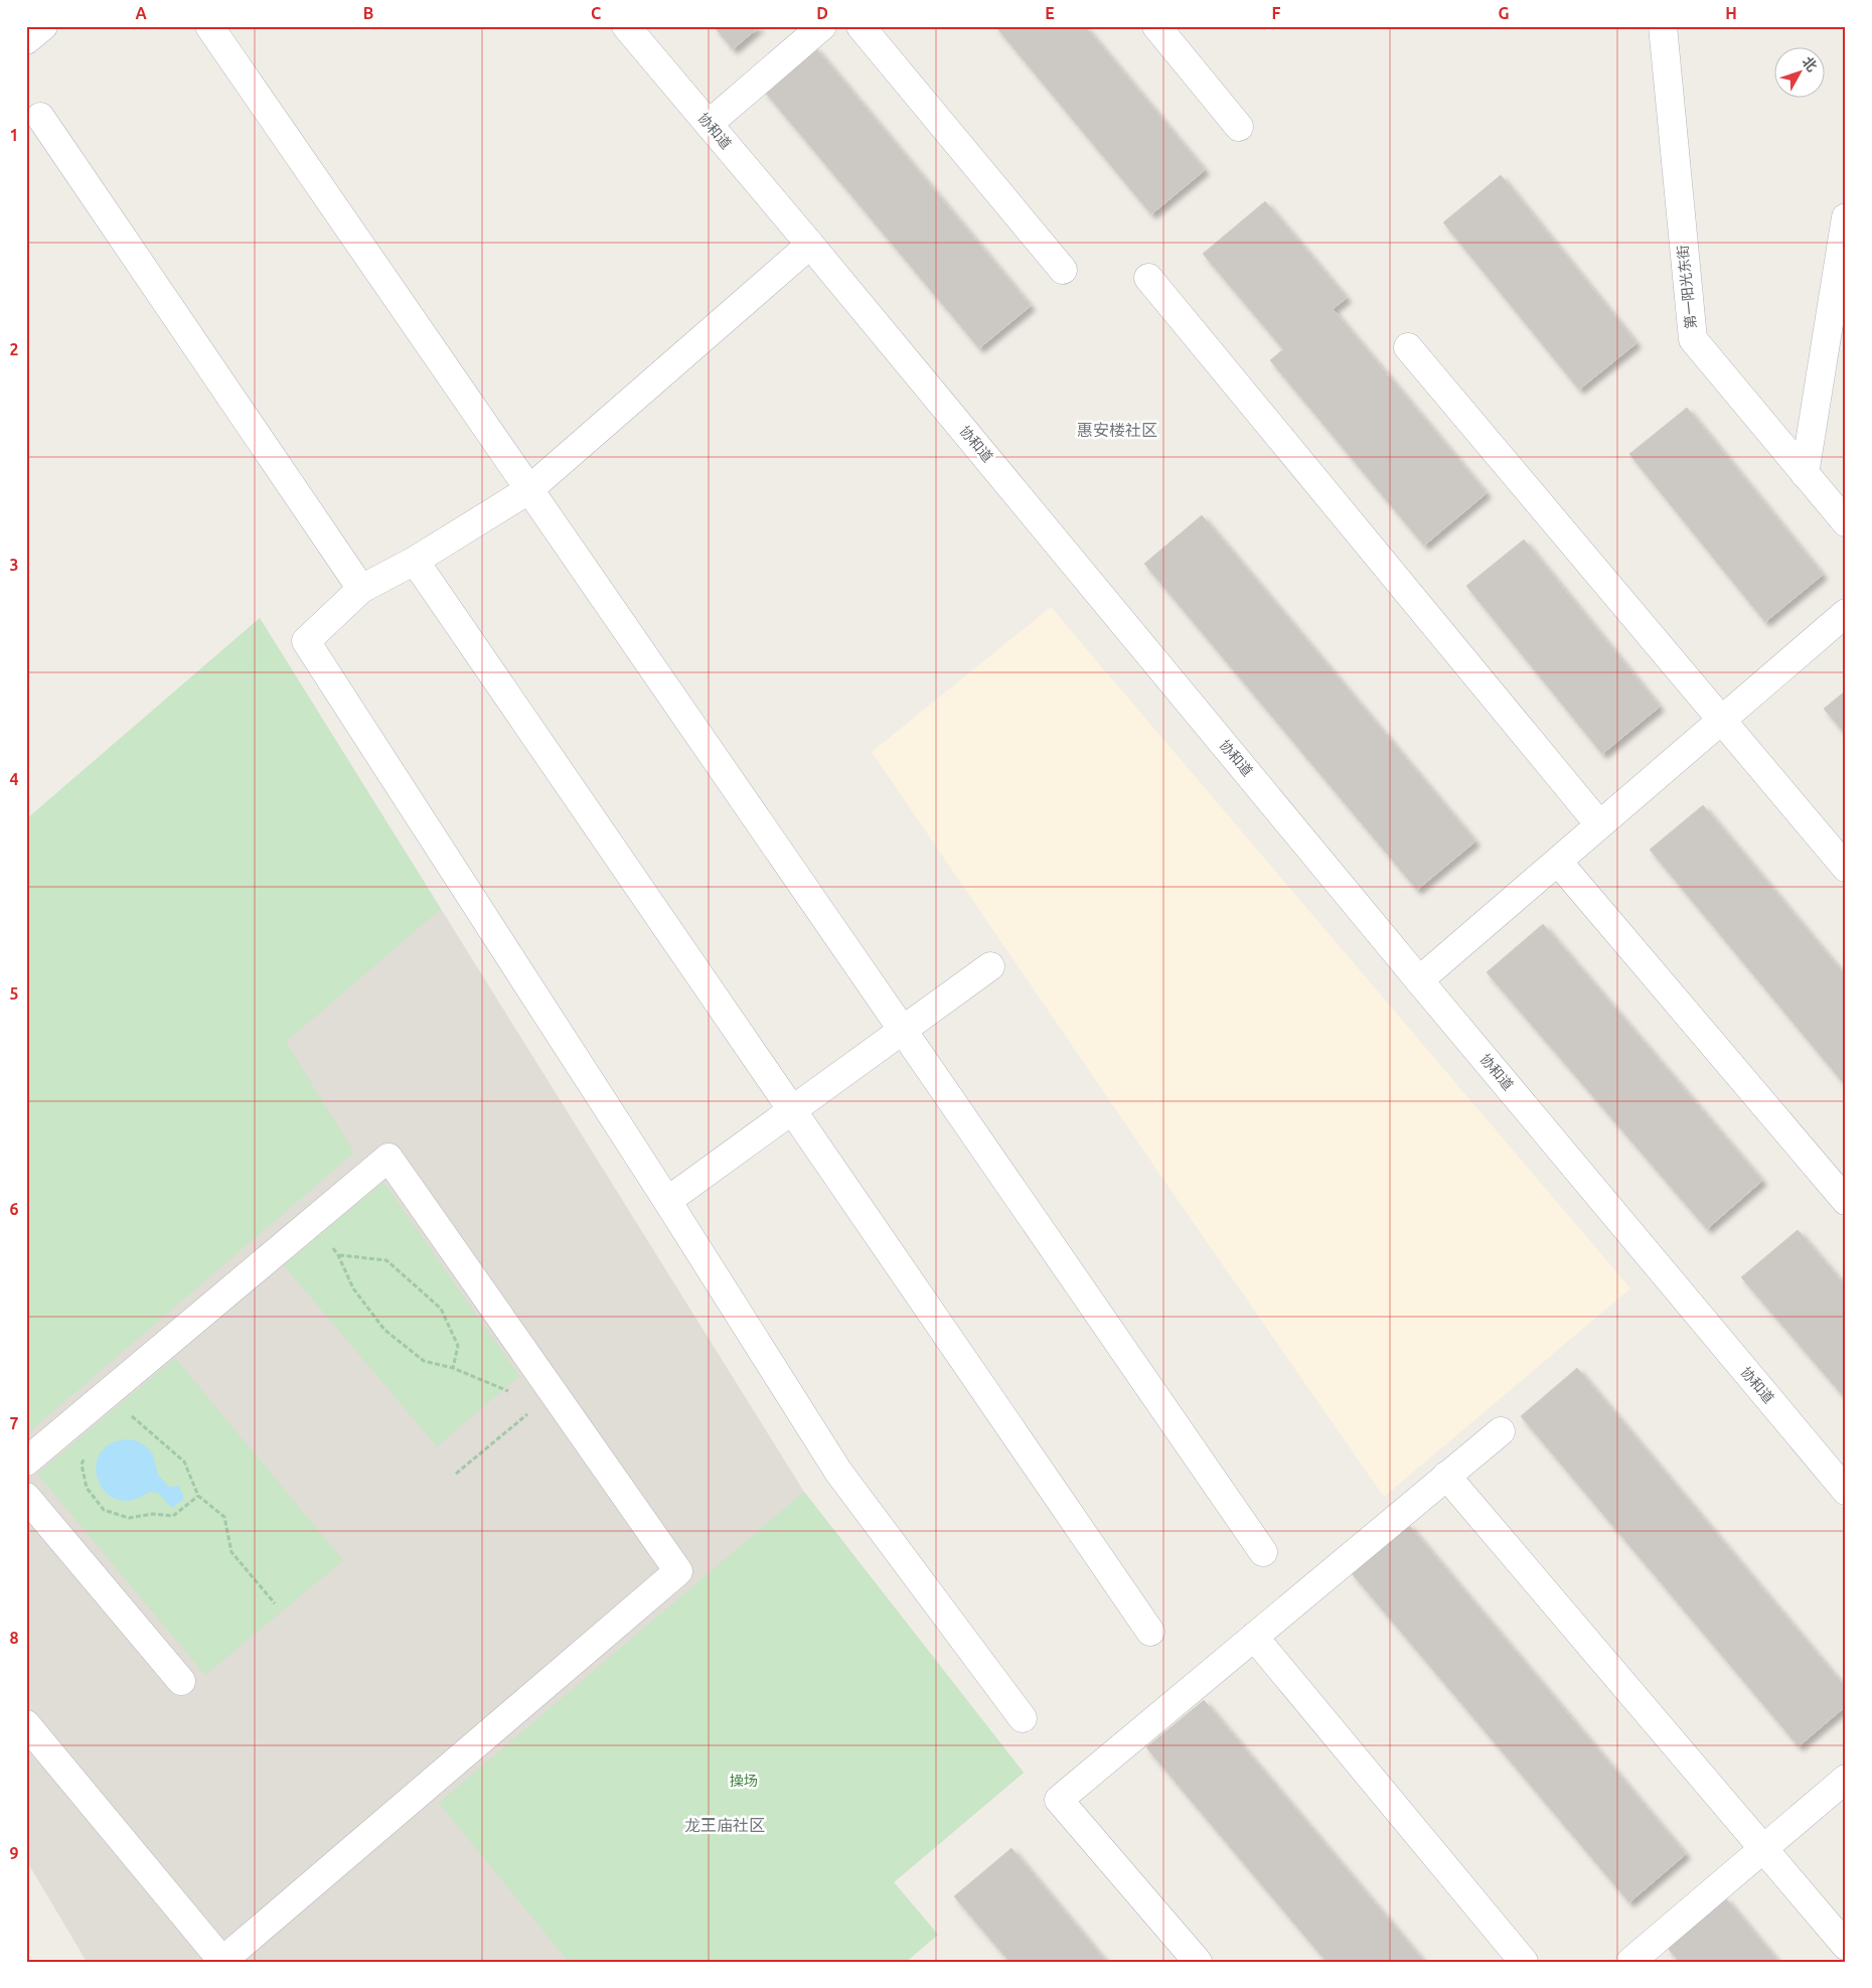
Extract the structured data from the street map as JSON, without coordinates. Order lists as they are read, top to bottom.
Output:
{
  "streets": {
    "street": ["协和道", "第一阳光东街"]
  },
  "districts": ["惠安楼社区", "龙王庙社区"],
  "parks": ["操场"],
  "north": "top right",
  "grid": {
    "columns": [
      "A",
      "B",
      "C",
      "D",
      "E",
      "F",
      "G",
      "H"
    ],
    "rows": [
      "1",
      "2",
      "3",
      "4",
      "5",
      "6",
      "7",
      "8",
      "9"
    ]
  }
}
